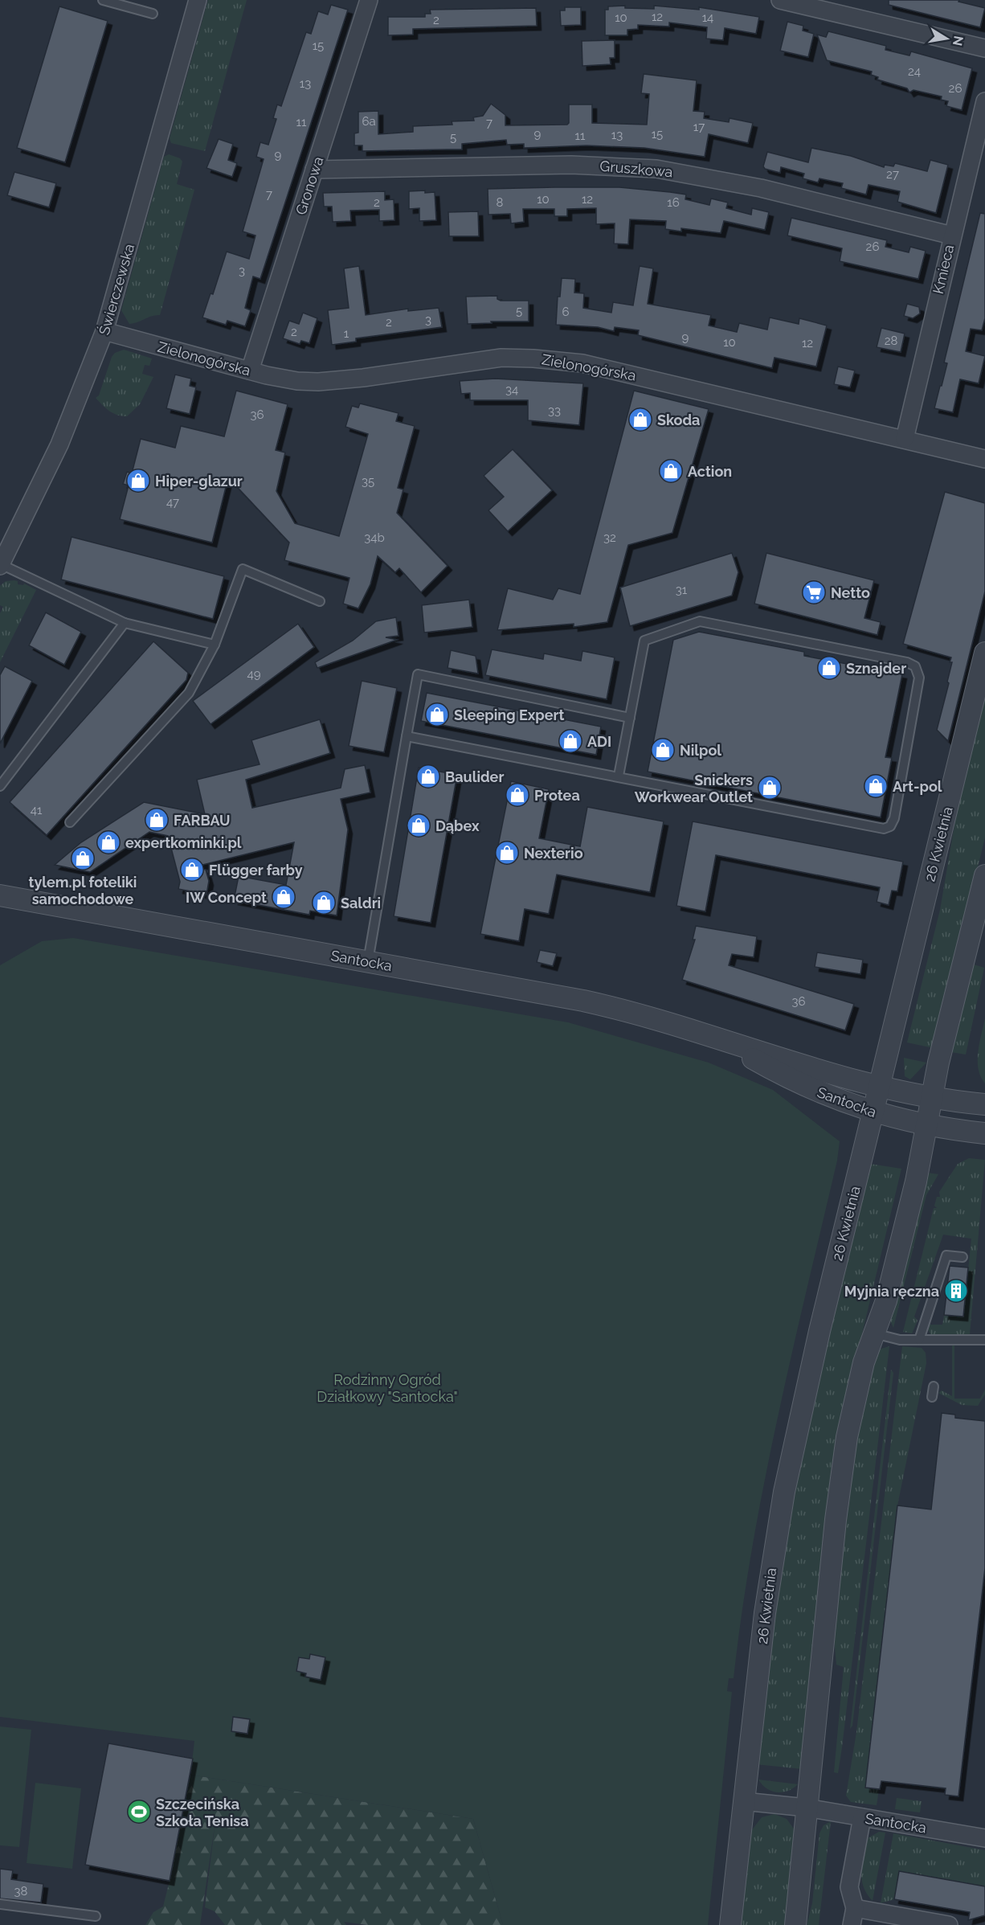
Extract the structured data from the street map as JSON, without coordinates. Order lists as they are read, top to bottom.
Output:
{
  "streets": {
    "street": [
      "Gruszkowa",
      "Gronowa",
      "Kmieca",
      "Świerczewska",
      "Zielonogórska",
      "26 Kwietnia",
      "Santocka"
    ]
  },
  "crossings": [
    ["Gruszkowa", "Gronowa"],
    ["Gruszkowa", "Kmieca"],
    ["Gronowa", "Zielonogórska"],
    ["Kmieca", "Zielonogórska"],
    ["Świerczewska", "Zielonogórska"],
    ["26 Kwietnia", "Santocka"]
  ],
  "parks": ["Rodzinny Ogród Działkowy \"Santocka\""],
  "places": {
    "shop": [
      "Skoda",
      "Action",
      "Hiper-glazur",
      "Sznajder",
      "Sleeping Expert",
      "ADI",
      "Nilpol",
      "Baulider",
      "Art-pol",
      "Snickers Workwear Outlet",
      "Protea",
      "FARBAU",
      "Dąbex",
      "expertkominki.pl",
      "Nexterio",
      "tylem.pl foteliki samochodowe",
      "Flügger farby",
      "IW Concept",
      "Saldri"
    ],
    "supermarket": ["Netto"],
    "building": ["Myjnia ręczna"],
    "sports": ["Szczecińska Szkoła Tenisa"]
  },
  "house_numbers": [
    "12",
    "10",
    "14",
    "2",
    "15",
    "24",
    "13",
    "26",
    "6a",
    "11",
    "7",
    "17",
    "9",
    "15",
    "13",
    "11",
    "5",
    "9",
    "27",
    "7",
    "10",
    "12",
    "2",
    "8",
    "16",
    "26",
    "3",
    "5",
    "6",
    "3",
    "2",
    "2",
    "1",
    "9",
    "28",
    "10",
    "12",
    "34",
    "33",
    "36",
    "35",
    "47",
    "34b",
    "32",
    "31",
    "49",
    "41",
    "36",
    "38"
  ],
  "north": "right"
}
